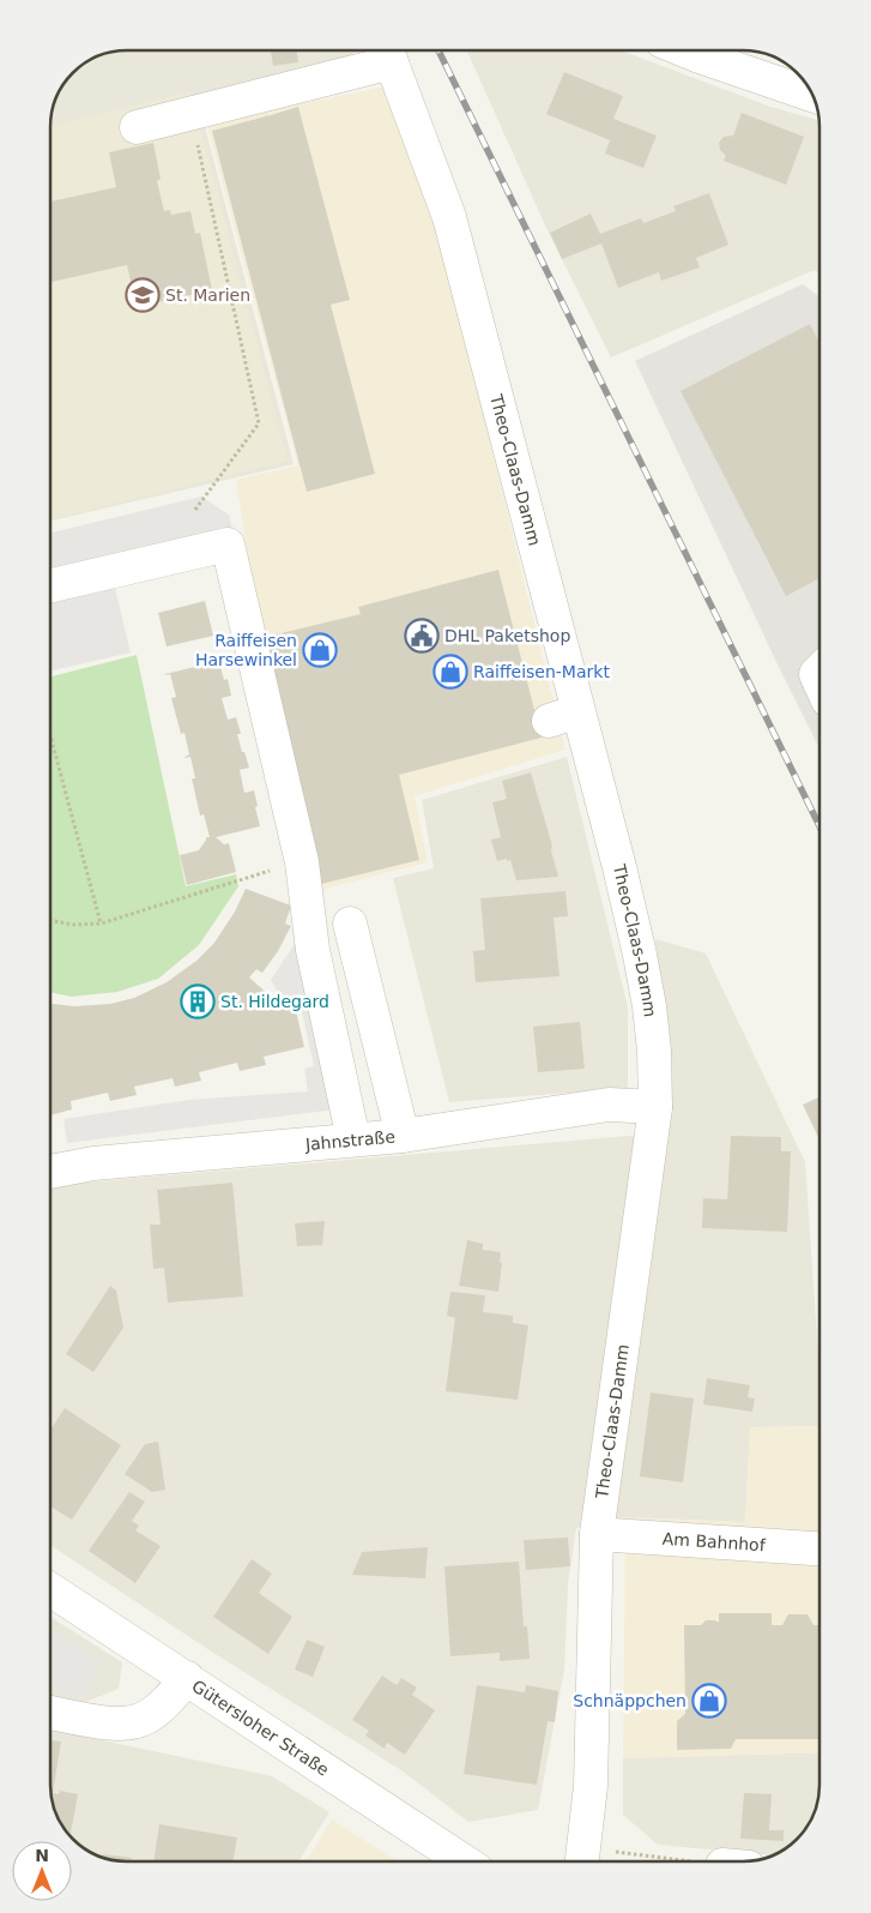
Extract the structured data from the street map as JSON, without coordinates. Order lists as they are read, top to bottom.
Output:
{
  "streets": {
    "street": [
      "Theo-Claas-Damm",
      "Jahnstraße",
      "Am Bahnhof",
      "Gütersloher Straße"
    ]
  },
  "crossings": [
    ["Theo-Claas-Damm", "Jahnstraße"],
    ["Theo-Claas-Damm", "Am Bahnhof"]
  ],
  "places": {
    "school or university": ["St. Marien"],
    "public building": ["DHL Paketshop"],
    "shop": ["Raiffeisen Harsewinkel", "Raiffeisen-Markt", "Schnäppchen"],
    "building": ["St. Hildegard"]
  },
  "north": "top"
}
